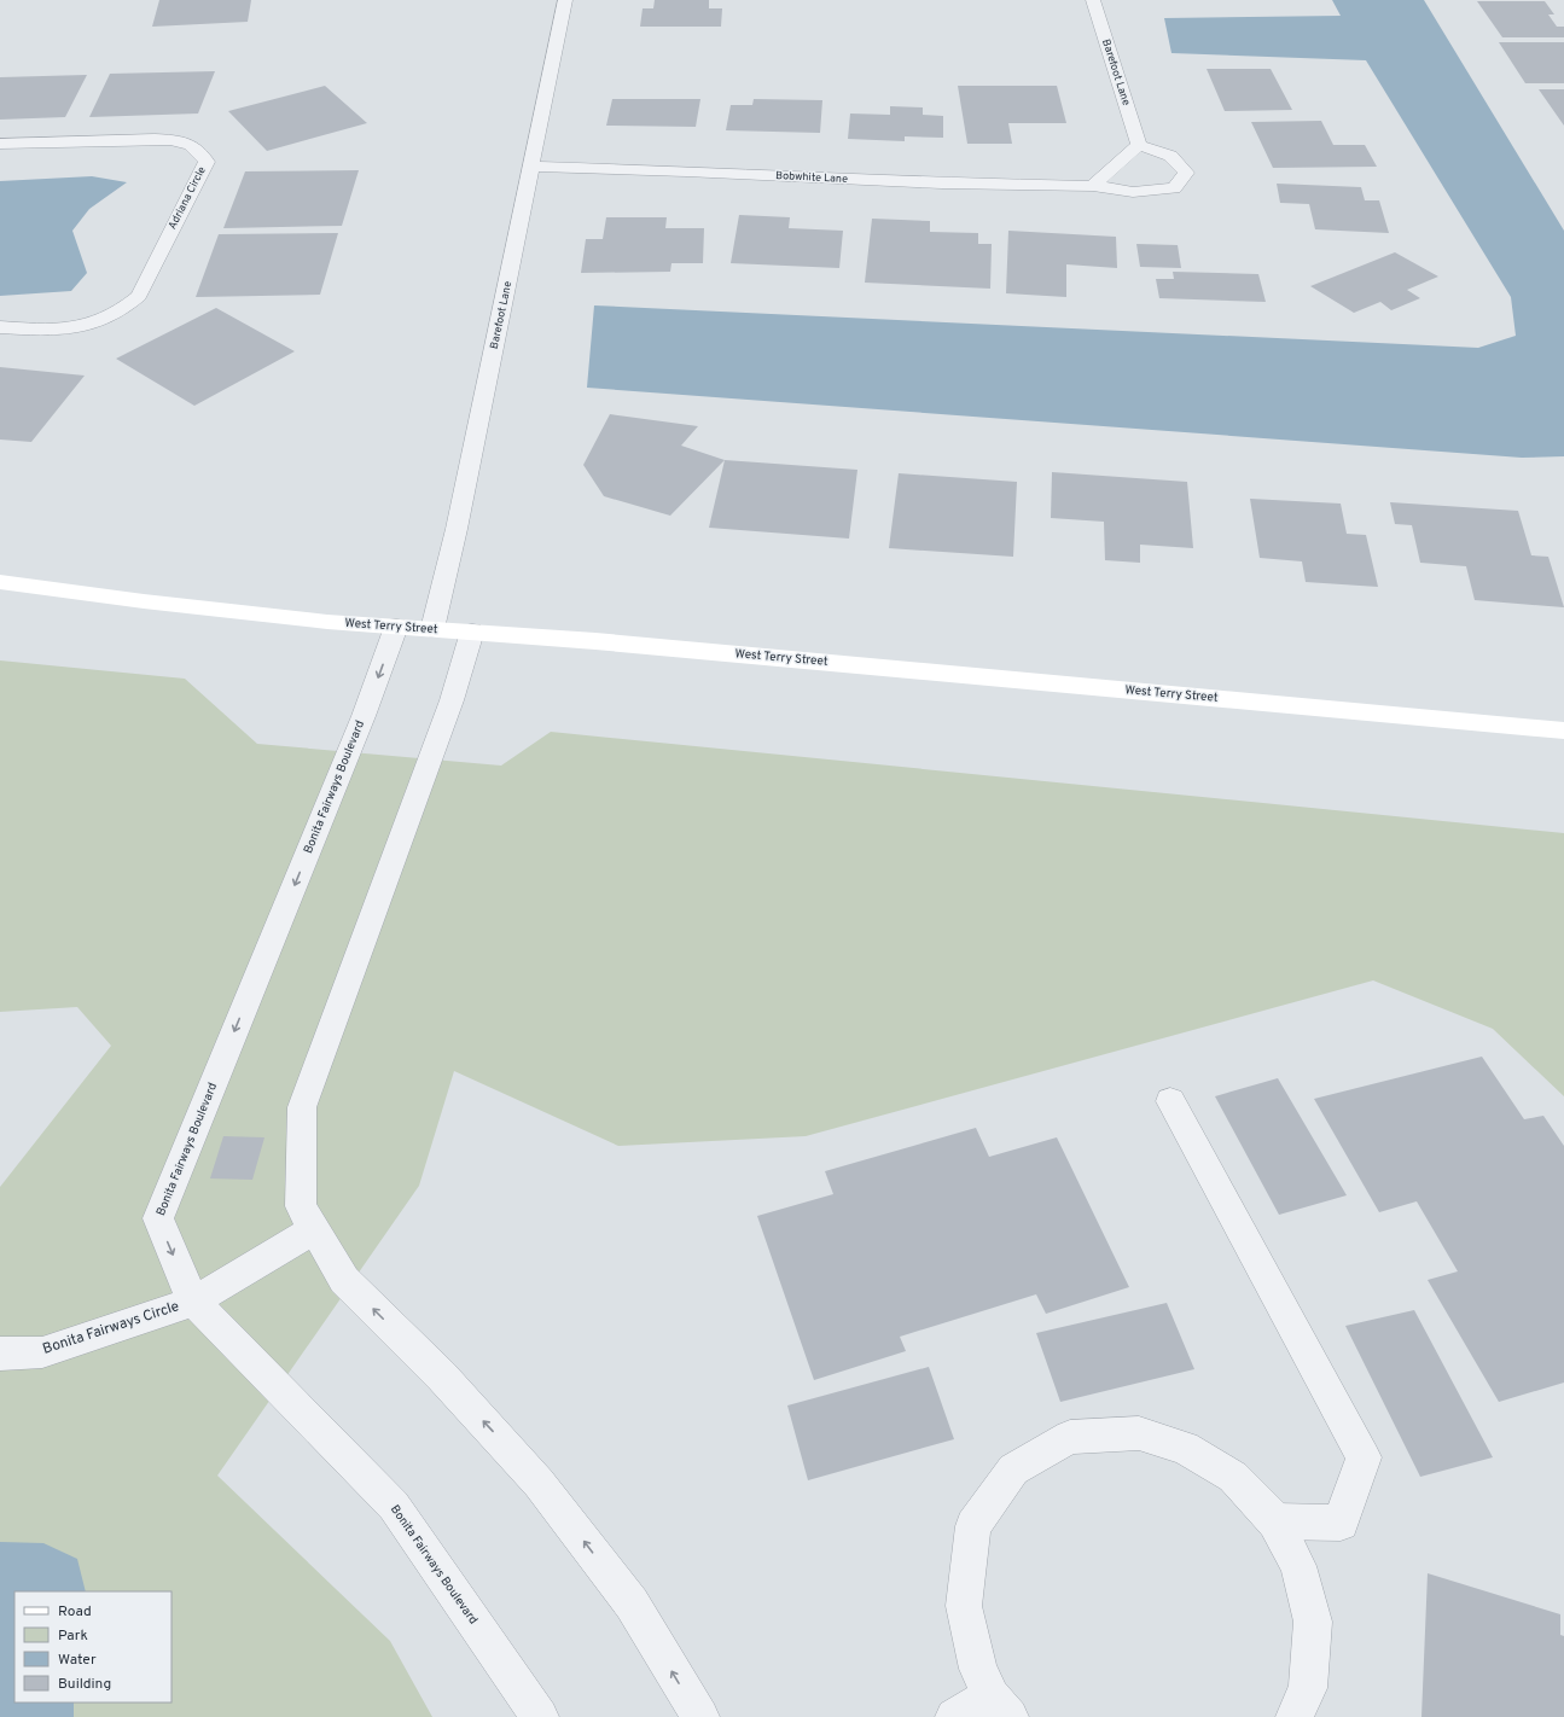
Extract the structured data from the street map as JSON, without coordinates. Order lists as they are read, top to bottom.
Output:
{
  "streets": {
    "street": [
      "Barefoot Lane",
      "Bobwhite Lane",
      "Adriana Circle",
      "West Terry Street",
      "Bonita Fairways Boulevard",
      "Bonita Fairways Circle"
    ]
  },
  "crossings": [
    ["Barefoot Lane", "Bobwhite Lane"],
    ["Barefoot Lane", "West Terry Street"],
    ["West Terry Street", "Bonita Fairways Boulevard"],
    ["Bonita Fairways Boulevard", "Bonita Fairways Circle"]
  ],
  "legend": [
    "Road",
    "Park",
    "Water",
    "Building"
  ]
}
